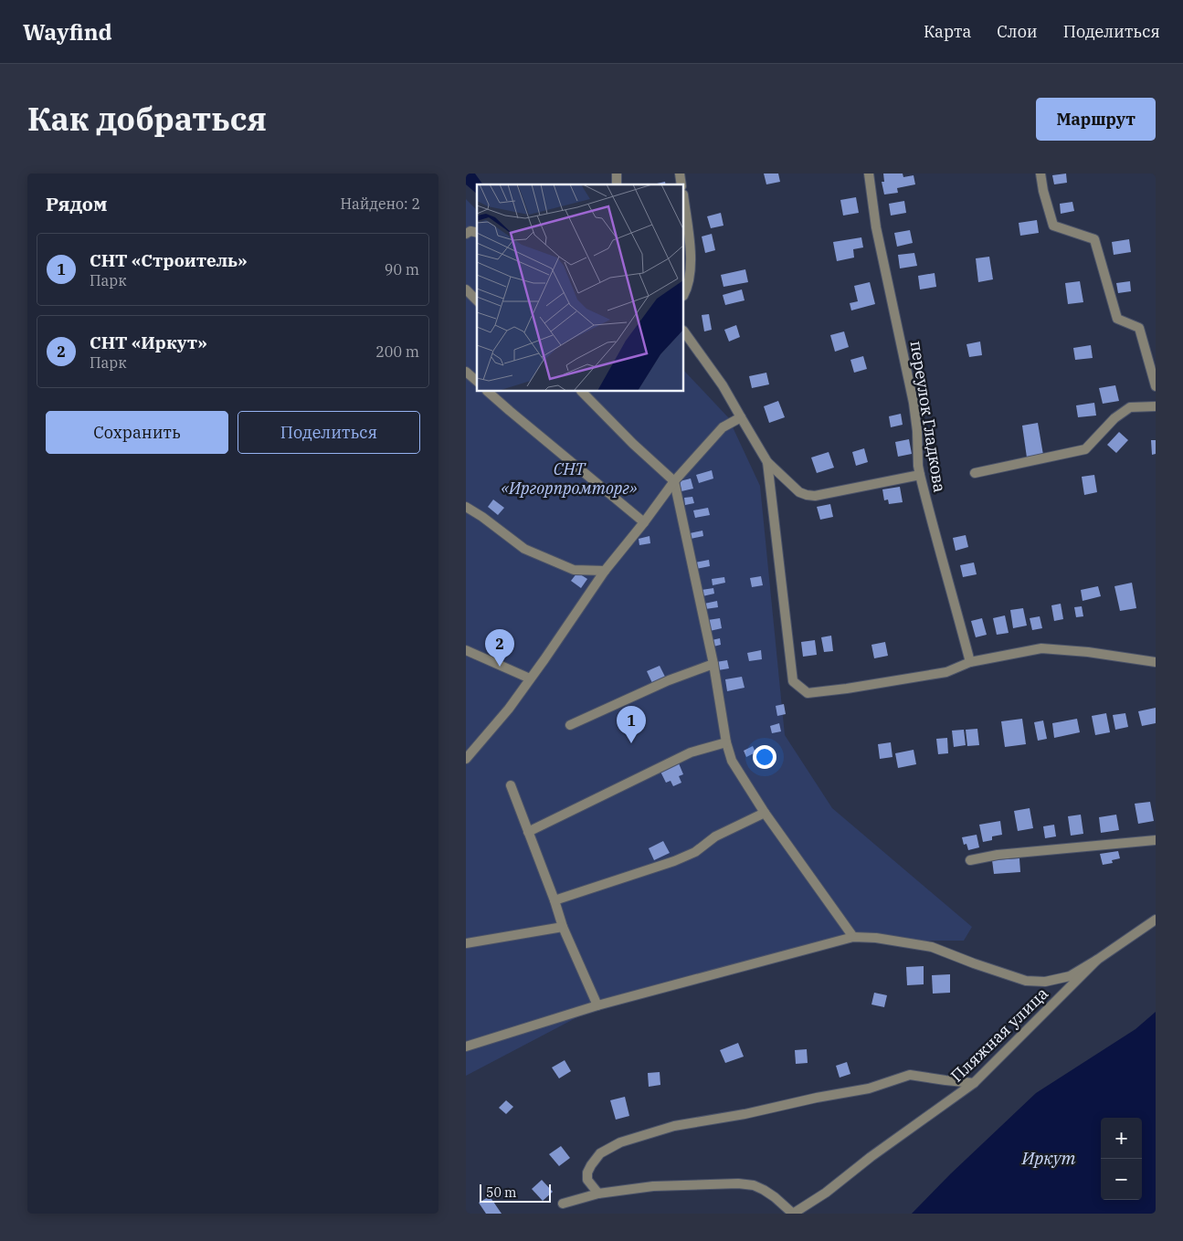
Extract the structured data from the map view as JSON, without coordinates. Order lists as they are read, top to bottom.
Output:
{
  "streets": {
    "street": ["переулок Гладкова", "Пляжная улица"]
  },
  "water": ["Иркут"],
  "parks": ["СНТ «Иргорпромторг»"],
  "scale_bar": "50 m",
  "page": {
    "header": "Wayfind",
    "nav": ["Карта", "Слои", "Поделиться"],
    "title": "Как добраться",
    "buttons": [
      "Маршрут",
      ["Сохранить", "Поделиться"]
    ],
    "heading": ["Рядом", "Найдено: 2"],
    "list": [
      {
        "mark": "1",
        "name": "СНТ «Строитель»",
        "note": "Парк",
        "value": "90 m"
      },
      {
        "mark": "2",
        "name": "СНТ «Иркут»",
        "note": "Парк",
        "value": "200 m"
      }
    ],
    "pins": ["2", "1"],
    "map_buttons": ["+", "−"],
    "scale": "50 m"
  }
}
